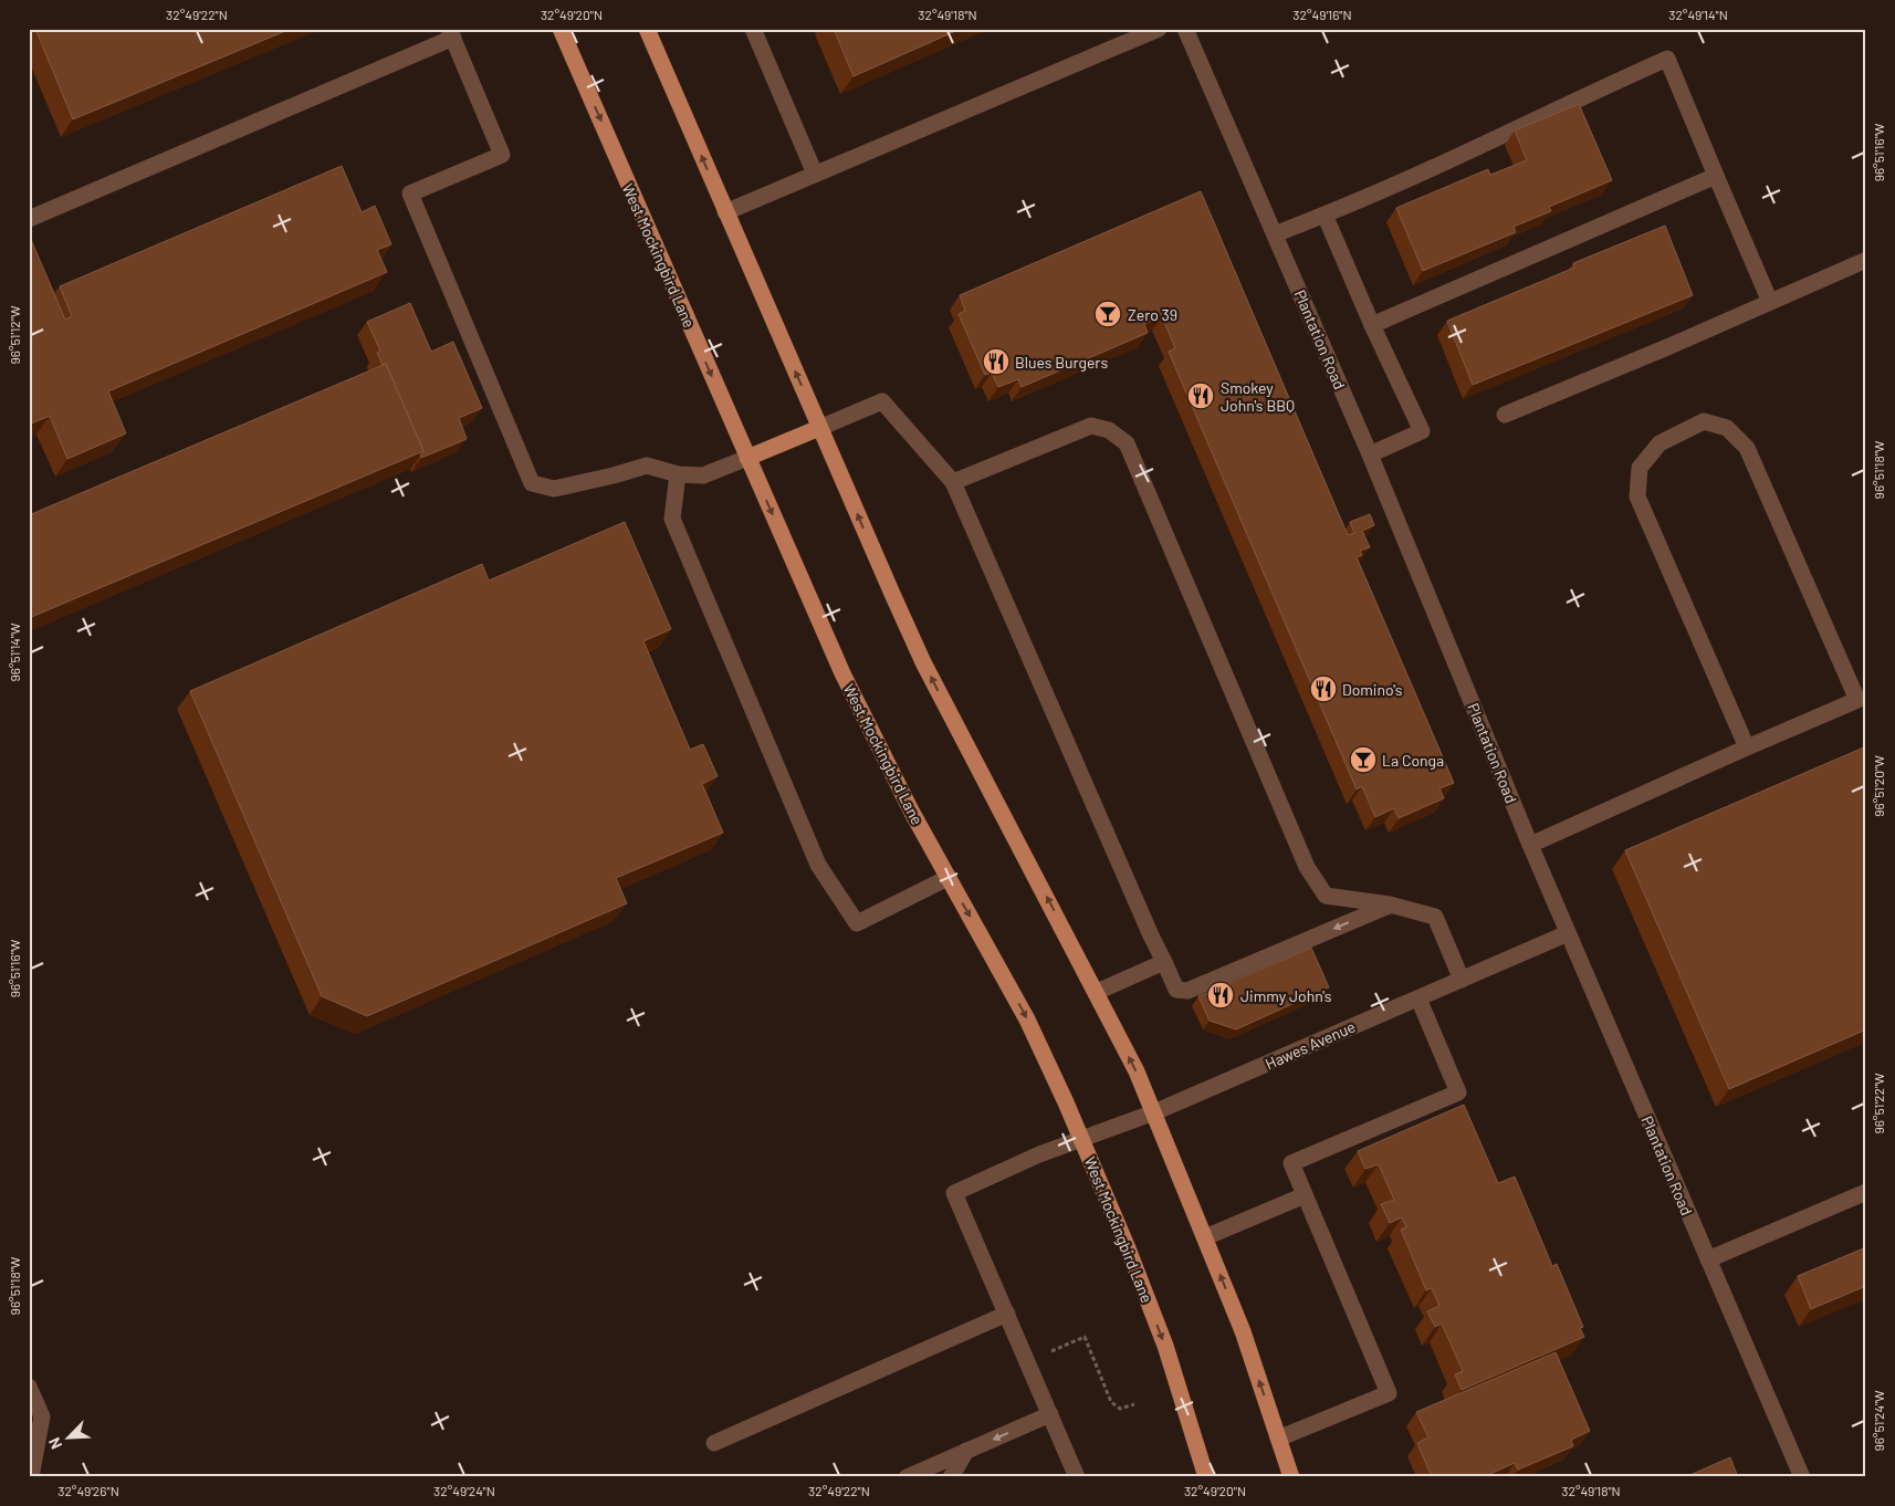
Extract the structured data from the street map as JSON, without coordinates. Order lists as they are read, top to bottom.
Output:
{
  "streets": {
    "main road": ["West Mockingbird Lane"],
    "street": ["Plantation Road", "Hawes Avenue"]
  },
  "crossings": [
    ["West Mockingbird Lane", "Hawes Avenue"],
    ["Plantation Road", "Hawes Avenue"]
  ],
  "places": {
    "bar": ["Zero 39", "La Conga"],
    "restaurant": [
      "Blues Burgers",
      "Smokey John's BBQ",
      "Domino's",
      "Jimmy John's"
    ]
  },
  "north": "bottom left",
  "coordinates": [
    "32°49'22\"N",
    "32°49'20\"N",
    "32°49'18\"N",
    "32°49'16\"N",
    "32°49'14\"N",
    "96°51'16\"W",
    "96°51'12\"W",
    "96°51'18\"W",
    "96°51'14\"W",
    "96°51'20\"W",
    "96°51'22\"W",
    "96°51'24\"W",
    "32°49'26\"N",
    "32°49'24\"N"
  ]
}
